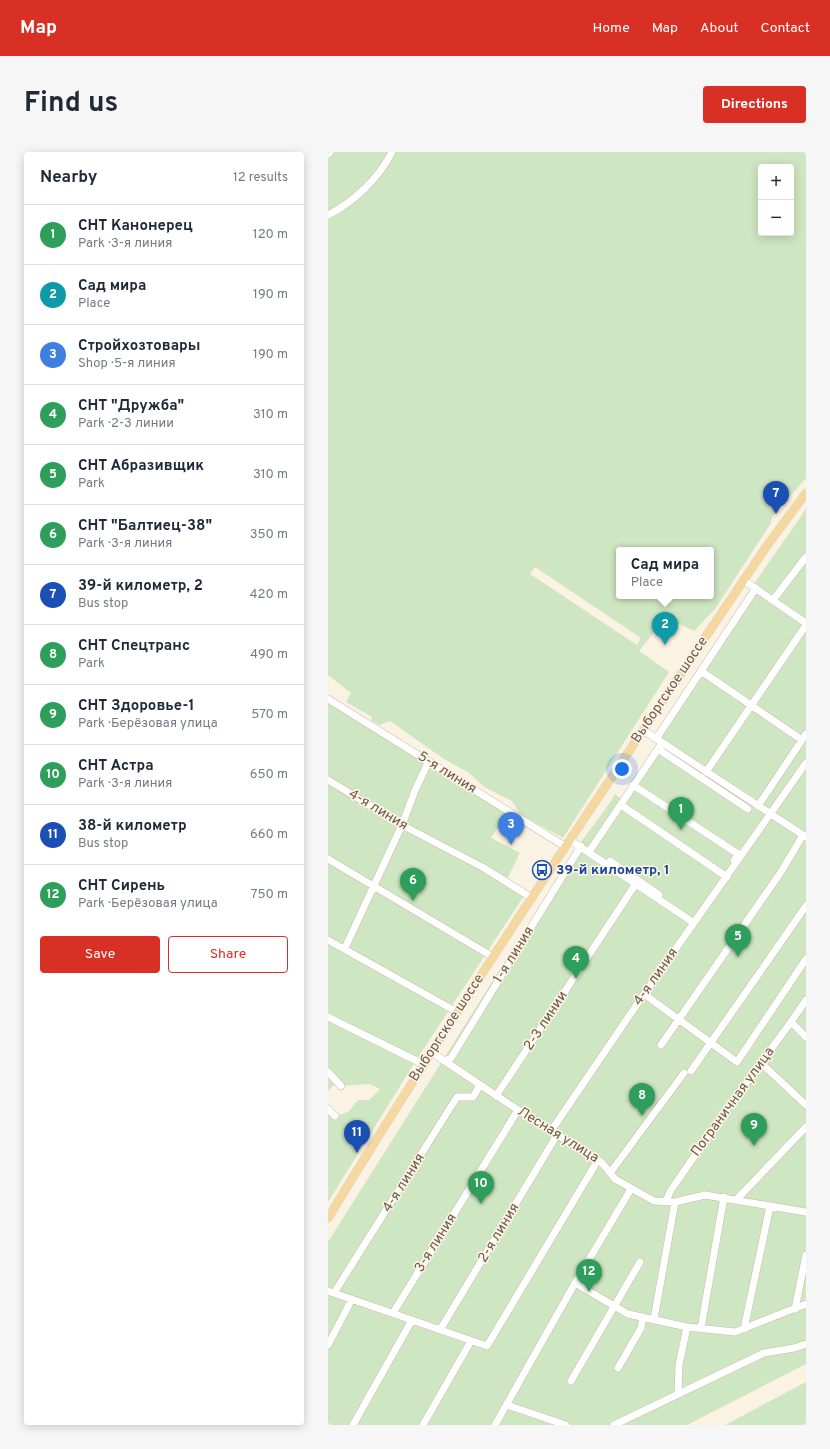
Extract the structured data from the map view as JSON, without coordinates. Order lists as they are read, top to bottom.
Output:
{
  "streets": {
    "main road": ["Выборгское шоссе"],
    "street": [
      "5-я линия",
      "4-я линия",
      "1-я линия",
      "2-3 линии",
      "Пограничная улица",
      "Лесная улица",
      "2-я линия",
      "3-я линия"
    ]
  },
  "crossings": [
    ["Выборгское шоссе", "5-я линия"],
    ["Выборгское шоссе", "4-я линия"],
    ["Выборгское шоссе", "Лесная улица"],
    ["5-я линия", "1-я линия"],
    ["4-я линия", "Лесная улица"],
    ["4-я линия", "2-я линия"],
    ["1-я линия", "Лесная улица"],
    ["2-3 линии", "Лесная улица"],
    ["Пограничная улица", "Лесная улица"],
    ["Лесная улица", "2-я линия"],
    ["Лесная улица", "3-я линия"]
  ],
  "places": {
    "bus stop": ["39-й километр, 1"]
  },
  "page": {
    "header": "Map",
    "nav": [
      "Home",
      "Map",
      "About",
      "Contact"
    ],
    "title": "Find us",
    "buttons": [
      "Directions",
      ["Save", "Share"]
    ],
    "heading": ["Nearby", "12 results"],
    "map_buttons": ["+", "−"],
    "list": [
      {
        "mark": "1",
        "name": "СНТ Канонерец",
        "note": "Park · 3-я линия",
        "value": "120 m"
      },
      {
        "mark": "2",
        "name": "Сад мира",
        "note": "Place",
        "value": "190 m"
      },
      {
        "mark": "3",
        "name": "Стройхозтовары",
        "note": "Shop · 5-я линия",
        "value": "190 m"
      },
      {
        "mark": "4",
        "name": "СНТ \"Дружба\"",
        "note": "Park · 2-3 линии",
        "value": "310 m"
      },
      {
        "mark": "5",
        "name": "СНТ Абразивщик",
        "note": "Park",
        "value": "310 m"
      },
      {
        "mark": "6",
        "name": "СНТ \"Балтиец-38\"",
        "note": "Park · 3-я линия",
        "value": "350 m"
      },
      {
        "mark": "7",
        "name": "39-й километр, 2",
        "note": "Bus stop",
        "value": "420 m"
      },
      {
        "mark": "8",
        "name": "СНТ Спецтранс",
        "note": "Park",
        "value": "490 m"
      },
      {
        "mark": "9",
        "name": "СНТ Здоровье-1",
        "note": "Park · Берёзовая улица",
        "value": "570 m"
      },
      {
        "mark": "10",
        "name": "СНТ Астра",
        "note": "Park · 3-я линия",
        "value": "650 m"
      },
      {
        "mark": "11",
        "name": "38-й километр",
        "note": "Bus stop",
        "value": "660 m"
      },
      {
        "mark": "12",
        "name": "СНТ Сирень",
        "note": "Park · Берёзовая улица",
        "value": "750 m"
      }
    ],
    "pins": [
      "7",
      "2",
      "1",
      "3",
      "6",
      "5",
      "4",
      "8",
      "9",
      "11",
      "10",
      "12"
    ],
    "popup": ["Сад мира", "Place"]
  }
}
